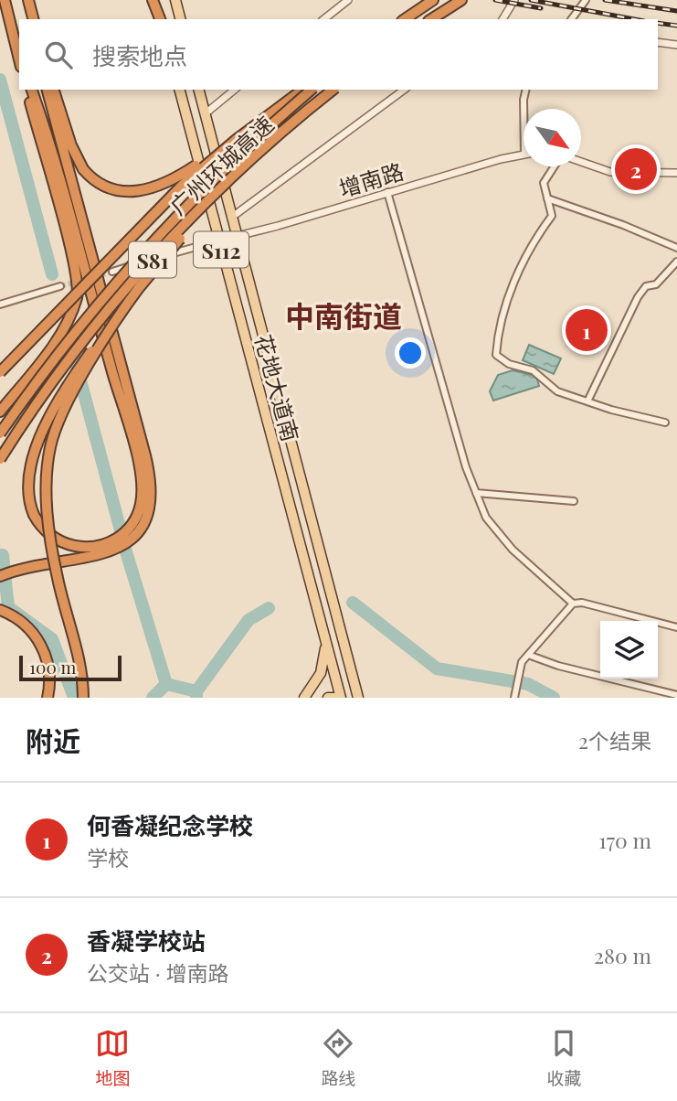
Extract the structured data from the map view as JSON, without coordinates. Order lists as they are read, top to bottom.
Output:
{
  "streets": {
    "highway": ["广州环城高速", "S81"],
    "main road": ["S112", "花地大道南"],
    "street": ["增南路"]
  },
  "crossings": [
    ["增南路", "花地大道南"]
  ],
  "districts": ["中南街道"],
  "scale_bar": "100 m",
  "north": "bottom right",
  "page": {
    "search": "搜索地点",
    "pins": ["2", "1"],
    "scale": "100 m",
    "heading": ["附近", "2个结果"],
    "list": [
      {
        "mark": "1",
        "name": "何香凝纪念学校",
        "note": "学校",
        "value": "170 m"
      },
      {
        "mark": "2",
        "name": "香凝学校站",
        "note": "公交站 · 增南路",
        "value": "280 m"
      }
    ],
    "nav": ["地图", "路线", "收藏"]
  }
}
